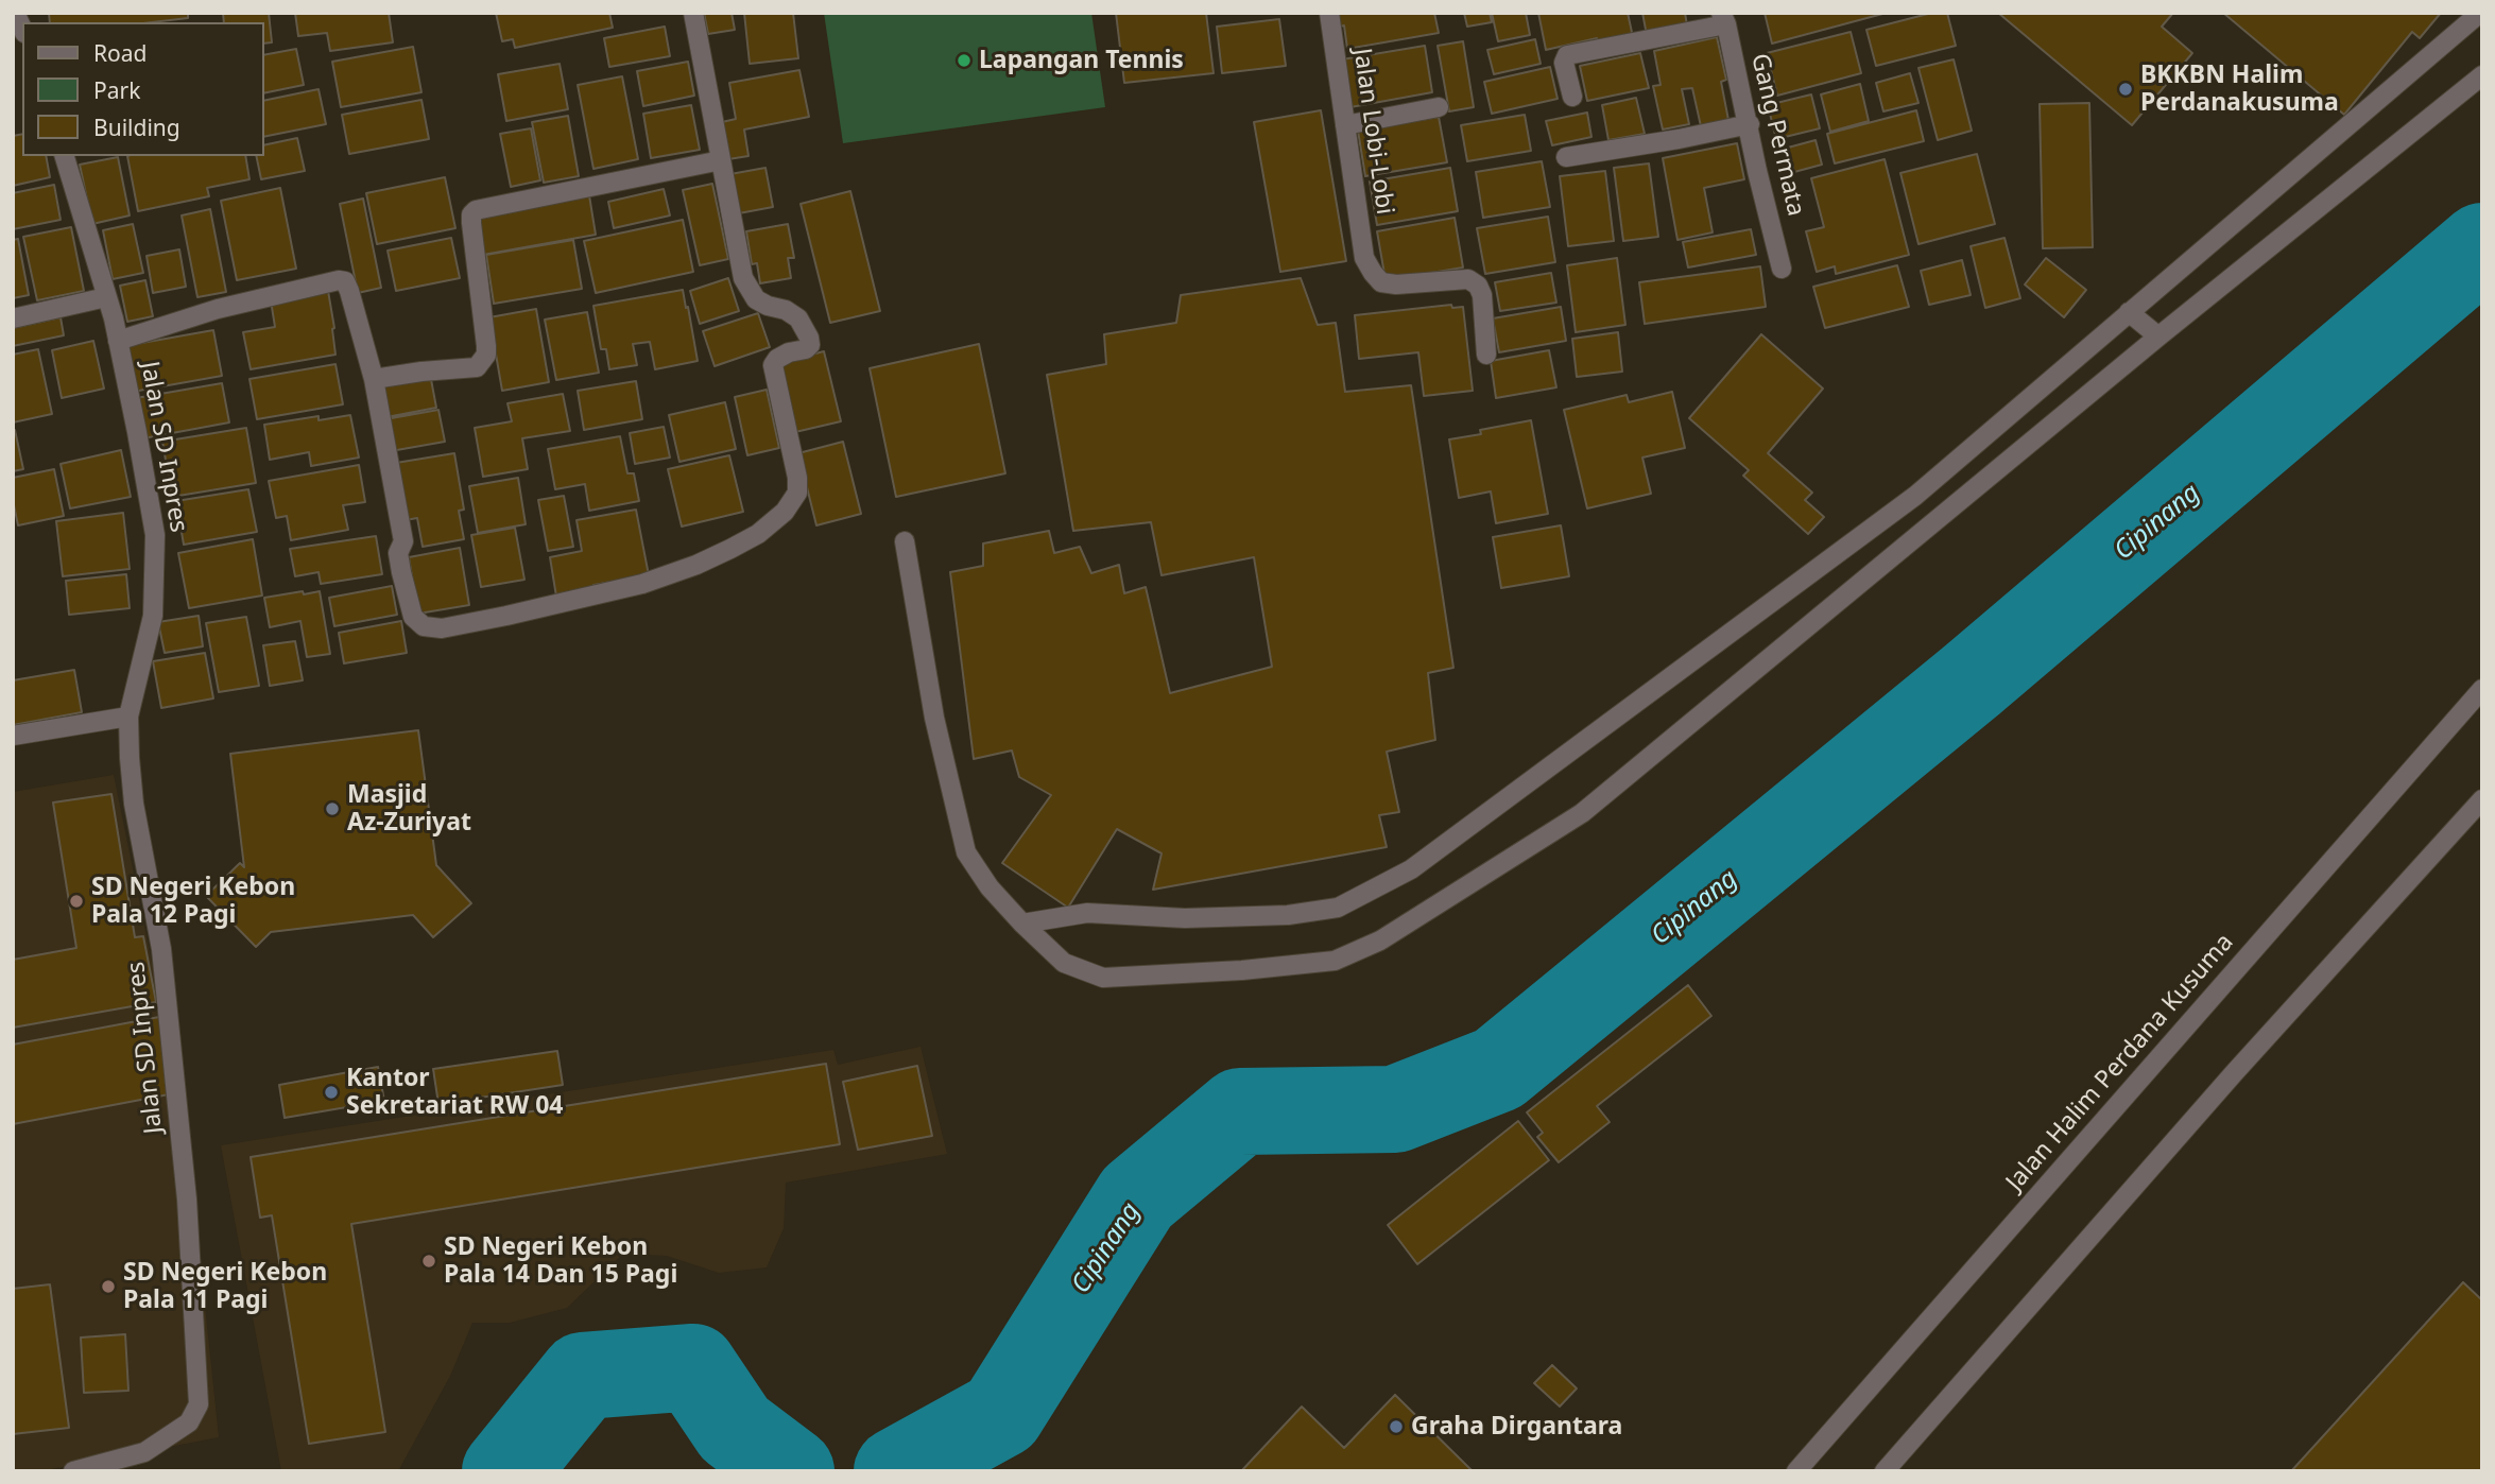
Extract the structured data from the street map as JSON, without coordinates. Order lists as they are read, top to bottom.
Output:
{
  "streets": {
    "street": [
      "Jalan Lobi-Lobi",
      "Gang Permata",
      "Jalan SD Inpres",
      "Jalan Halim Perdana Kusuma"
    ]
  },
  "water": ["Cipinang"],
  "places": [
    "Lapangan Tennis",
    "BKKBN Halim Perdanakusuma",
    "Masjid Az-Zuriyat",
    "SD Negeri Kebon Pala 12 Pagi",
    "Kantor Sekretariat RW 04",
    "SD Negeri Kebon Pala 14 Dan 15 Pagi",
    "SD Negeri Kebon Pala 11 Pagi",
    "Graha Dirgantara"
  ],
  "legend": ["Road", "Park", "Building"]
}
